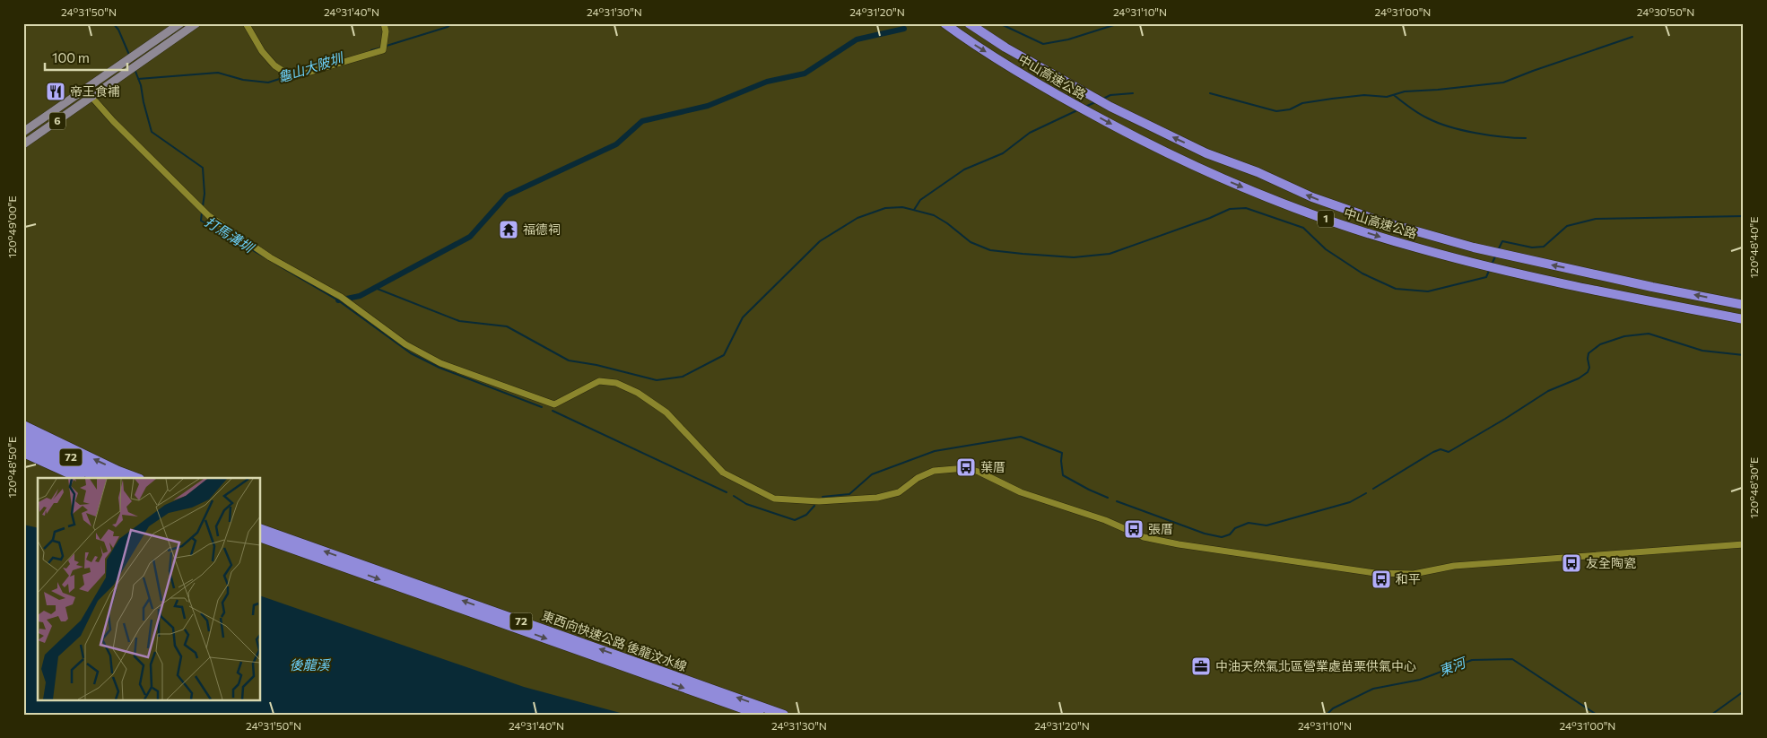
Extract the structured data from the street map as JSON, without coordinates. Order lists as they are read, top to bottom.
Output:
{
  "streets": {
    "highway": [
      "中山高速公路",
      "1",
      "72",
      "東西向快速公路 後龍汶水線"
    ],
    "main road": ["6"]
  },
  "water": [
    "龜山大陂圳",
    "打馬溝圳",
    "後龍溪",
    "東河"
  ],
  "places": {
    "restaurant": ["帝王食補"],
    "temple": ["福德祠"],
    "bus stop": [
      "葉厝",
      "張厝",
      "友全陶瓷",
      "和平"
    ],
    "office": ["中油天然氣北區營業處苗栗供氣中心"]
  },
  "scale_bar": "100 m",
  "coordinates": [
    "24°31'50\"N",
    "24°31'40\"N",
    "24°31'30\"N",
    "24°31'20\"N",
    "24°31'10\"N",
    "24°31'00\"N",
    "24°30'50\"N",
    "120°49'00\"E",
    "120°48'40\"E",
    "120°48'50\"E",
    "120°48'30\"E"
  ]
}
